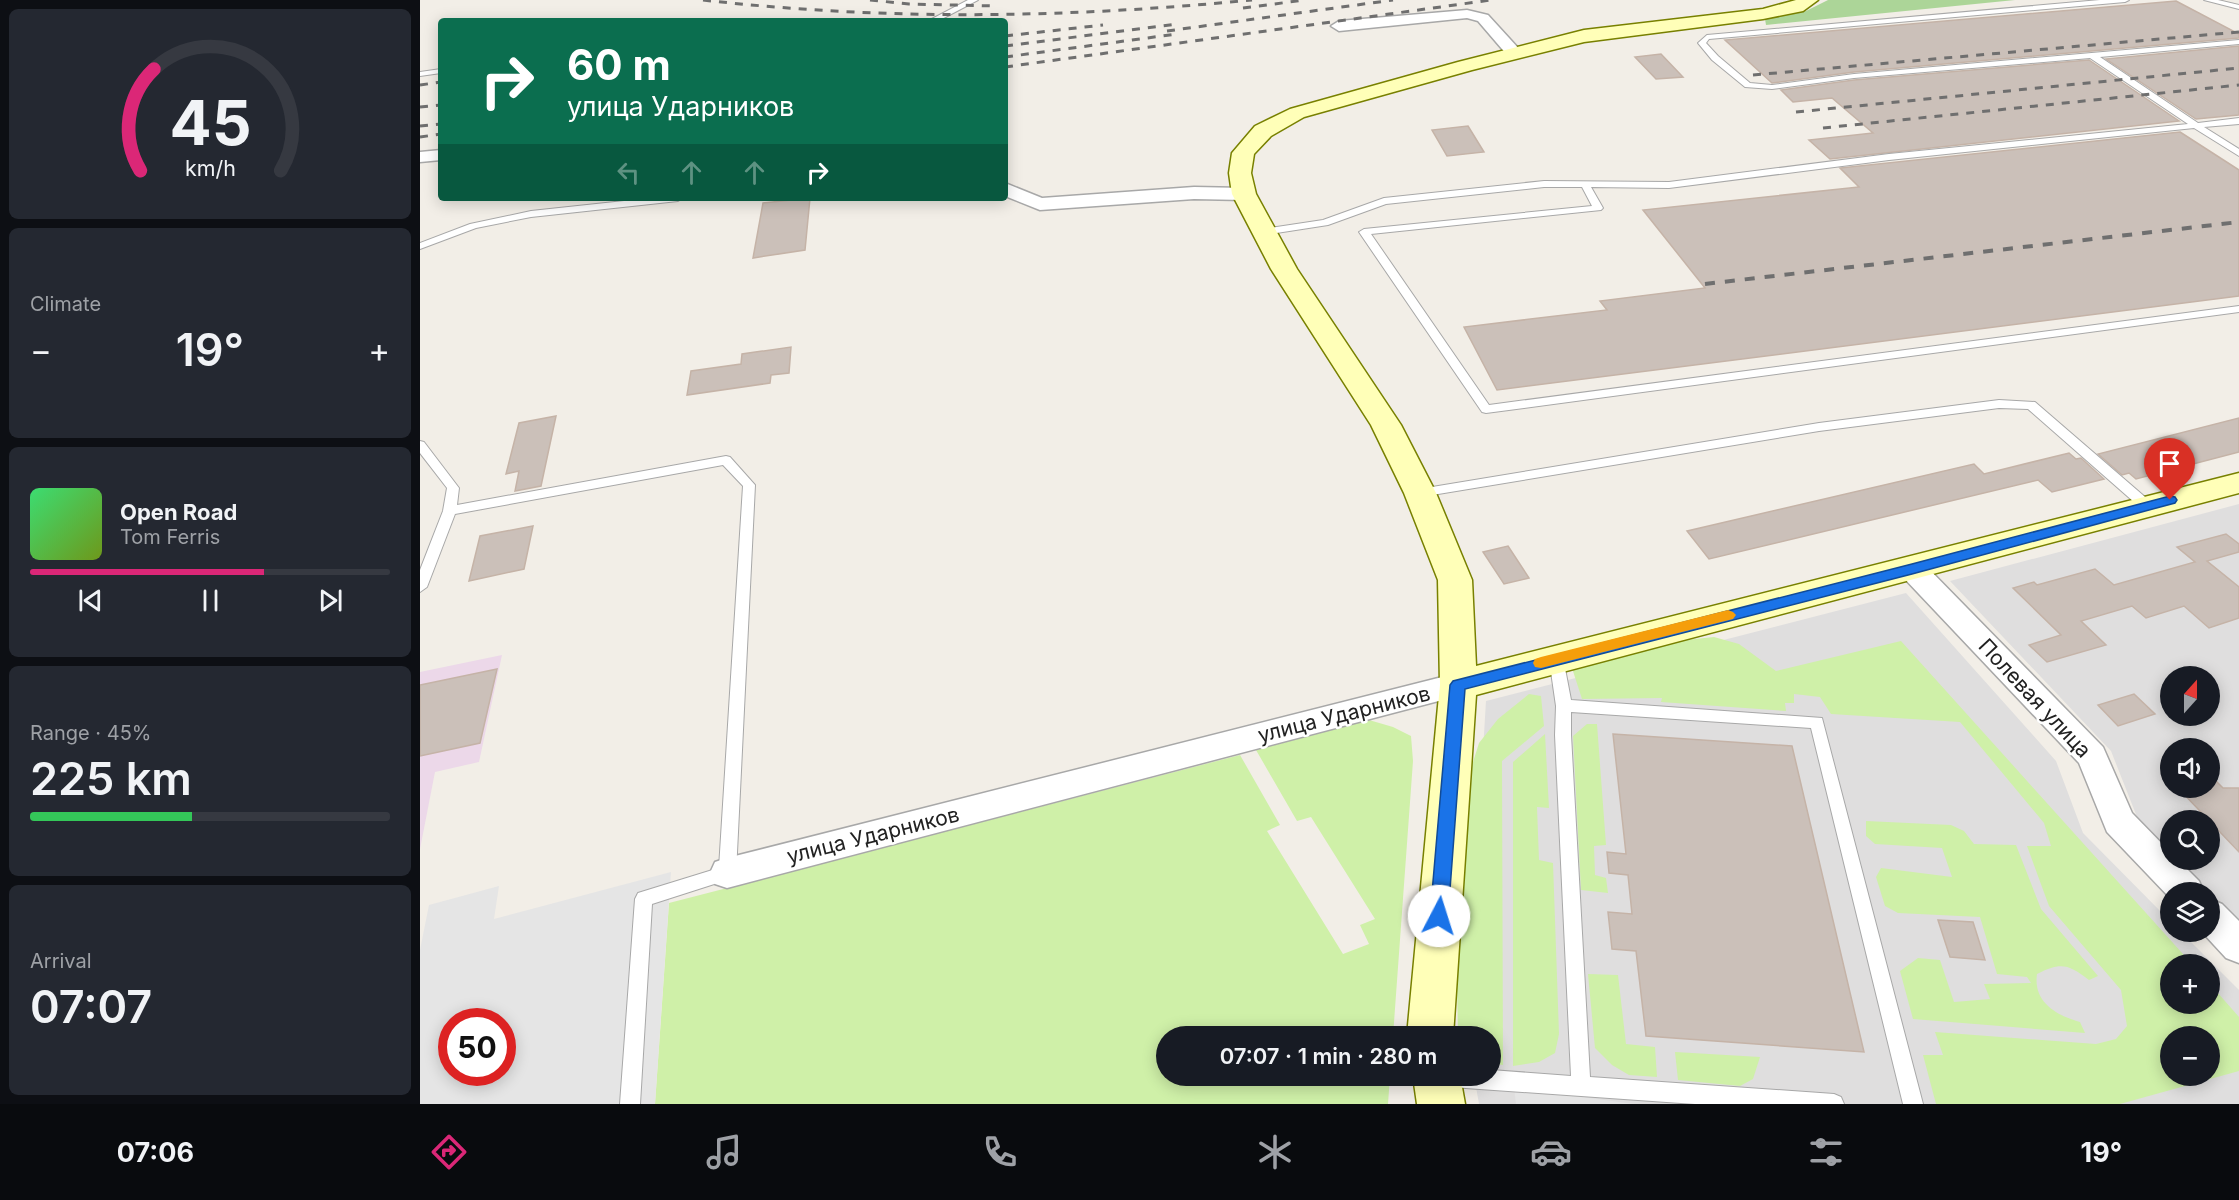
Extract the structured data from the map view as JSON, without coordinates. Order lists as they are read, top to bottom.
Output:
{
  "streets": {
    "main road": ["улица Ударников"],
    "street": ["Полевая улица"]
  },
  "crossings": [
    ["Полевая улица", "улица Ударников"]
  ],
  "north": "top",
  "page": {
    "turn": ["60 m", "улица Ударников"],
    "tile": [
      "Climate",
      ["Range · 45%", "225 km"],
      ["Arrival", "07:07"]
    ],
    "heat": ["−", "19°", "+"],
    "song": ["Open Road", "Tom Ferris"],
    "map_buttons": ["+", "−"],
    "limit": "50",
    "trip": "07:07 · 1 min · 280 m",
    "tabs": ["07:06", "19°"],
    "gauge": ["45", "km/h"]
  }
}
